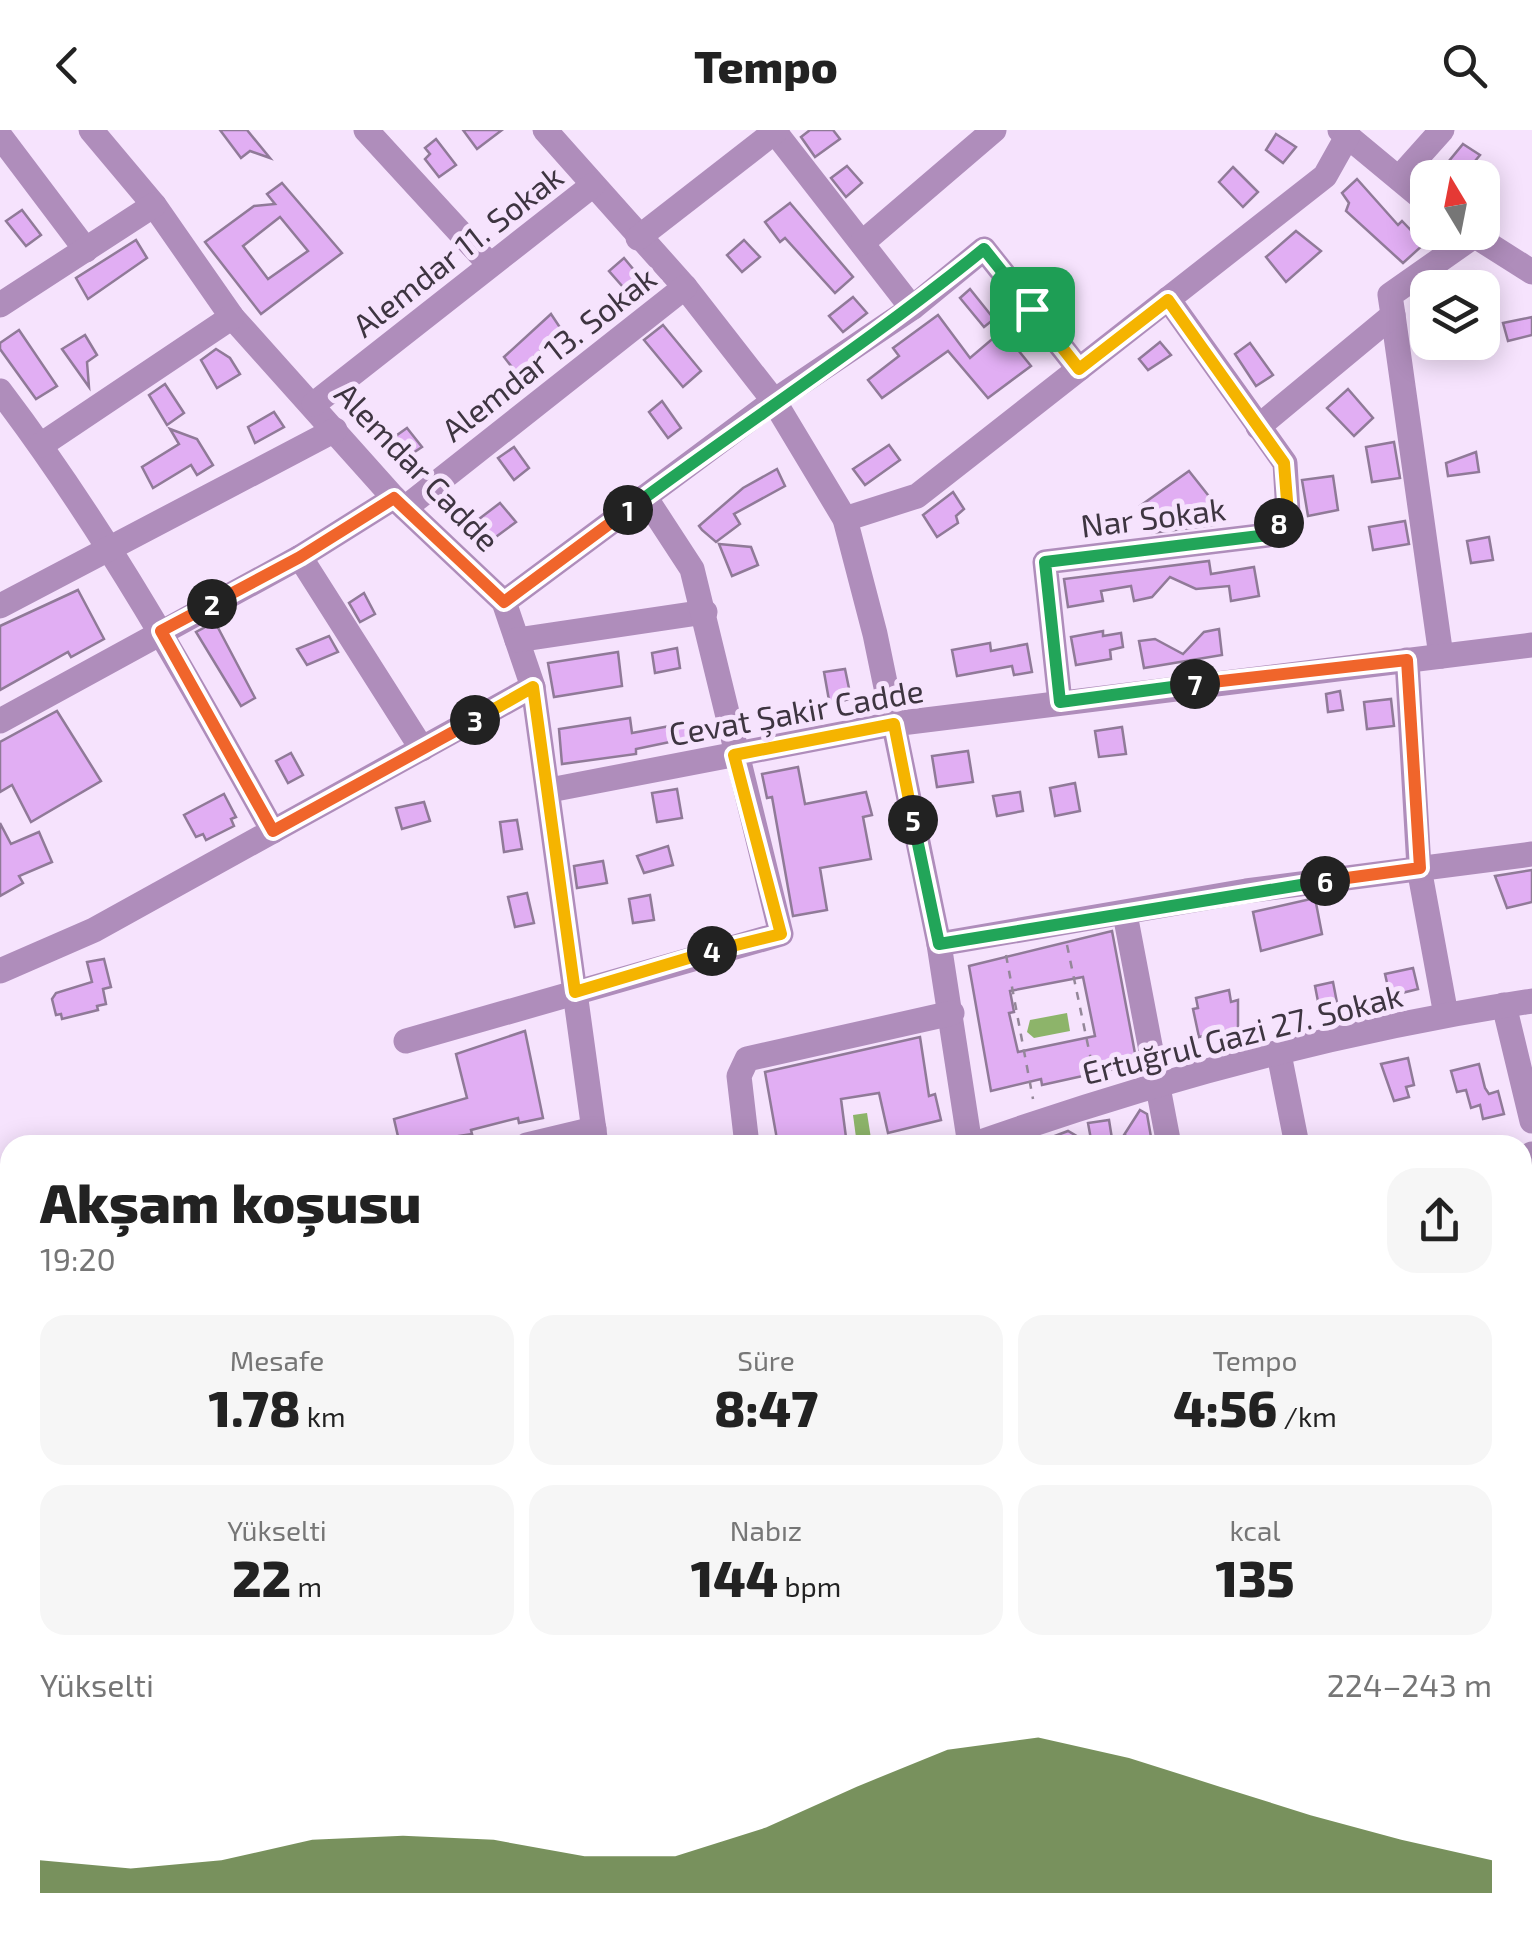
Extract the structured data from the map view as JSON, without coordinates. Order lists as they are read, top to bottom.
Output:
{
  "streets": {
    "street": [
      "Alemdar 11. Sokak",
      "Alemdar 13. Sokak",
      "Alemdar Cadde",
      "Nar Sokak",
      "Cevat Şakir Cadde",
      "Ertuğrul Gazi 27. Sokak"
    ]
  },
  "crossings": [
    ["Alemdar 11. Sokak", "Alemdar Cadde"],
    ["Alemdar 13. Sokak", "Alemdar Cadde"],
    ["Alemdar Cadde", "Cevat Şakir Cadde"],
    ["Nar Sokak", "Cevat Şakir Cadde"]
  ],
  "north": "top",
  "page": {
    "header": "Tempo",
    "pins": [
      "1",
      "8",
      "2",
      "7",
      "3",
      "5",
      "6",
      "4"
    ],
    "heading": ["Akşam koşusu", "19:20"],
    "stats": [
      ["Mesafe", "1.78 km"],
      ["Süre", "8:47"],
      ["Tempo", "4:56 /km"],
      ["Yükselti", "22 m"],
      ["Nabız", "144 bpm"],
      ["kcal", "135"]
    ],
    "chart": ["Yükselti", "224–243 m"]
  }
}
